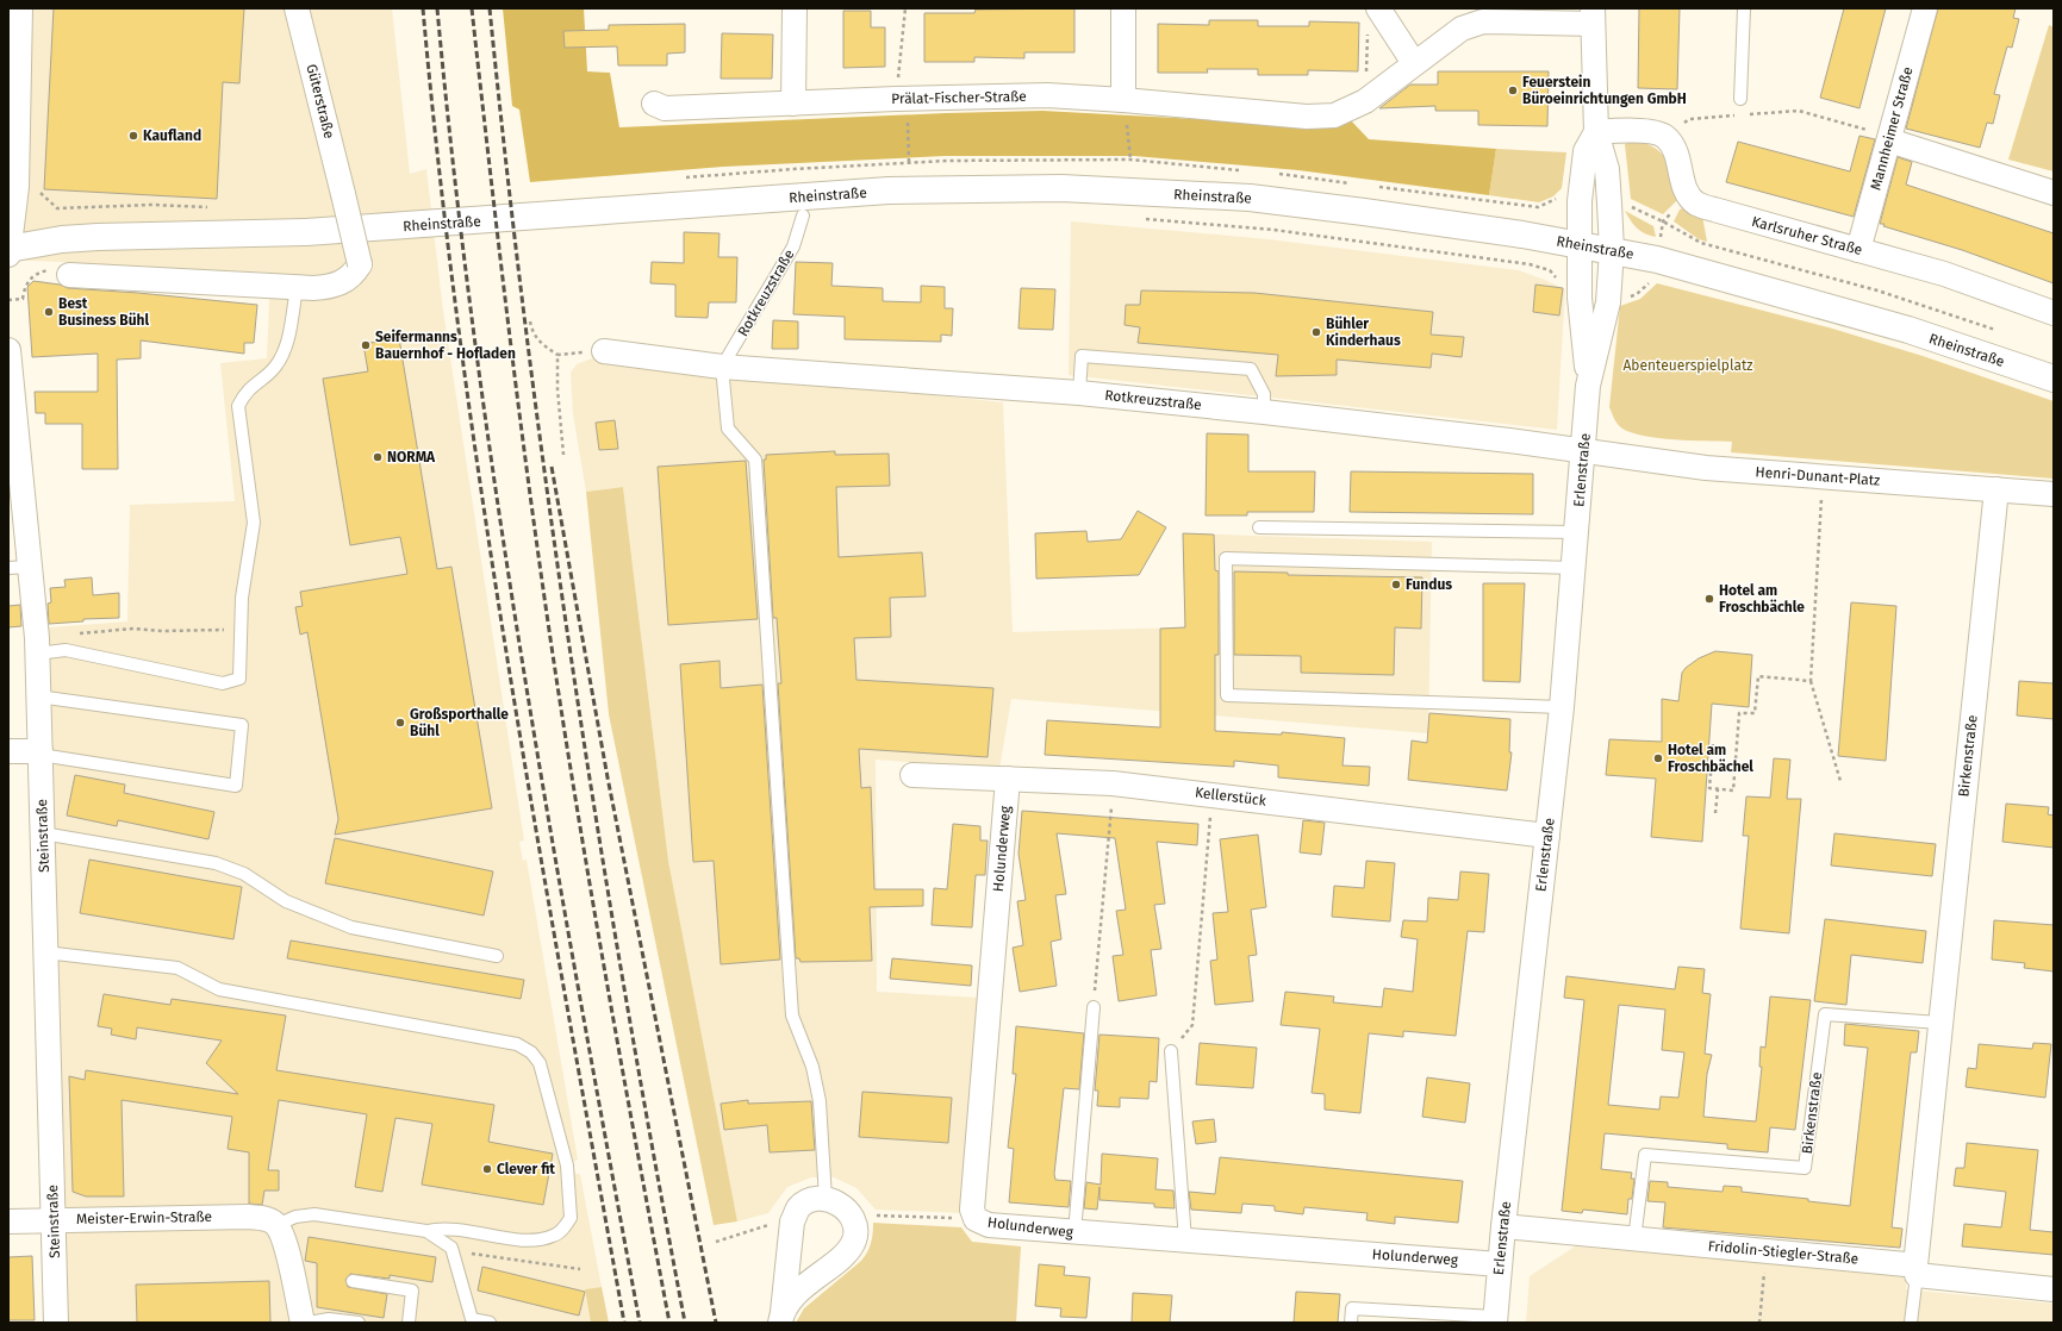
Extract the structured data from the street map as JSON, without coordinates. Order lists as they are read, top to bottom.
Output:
{
  "streets": {
    "street": [
      "Prälat-Fischer-Straße",
      "Güterstraße",
      "Mannheimer Straße",
      "Rheinstraße",
      "Karlsruher Straße",
      "Rotkreuzstraße",
      "Erlenstraße",
      "Henri-Dunant-Platz",
      "Birkenstraße",
      "Kellerstück",
      "Steinstraße",
      "Holunderweg",
      "Meister-Erwin-Straße",
      "Fridolin-Stiegler-Straße"
    ]
  },
  "crossings": [
    ["Prälat-Fischer-Straße", "Erlenstraße"],
    ["Mannheimer Straße", "Karlsruher Straße"],
    ["Rheinstraße", "Erlenstraße"],
    ["Rotkreuzstraße", "Erlenstraße"],
    ["Rotkreuzstraße", "Henri-Dunant-Platz"],
    ["Erlenstraße", "Henri-Dunant-Platz"],
    ["Erlenstraße", "Kellerstück"],
    ["Erlenstraße", "Holunderweg"],
    ["Erlenstraße", "Fridolin-Stiegler-Straße"],
    ["Henri-Dunant-Platz", "Birkenstraße"],
    ["Birkenstraße", "Fridolin-Stiegler-Straße"],
    ["Kellerstück", "Holunderweg"],
    ["Steinstraße", "Meister-Erwin-Straße"]
  ],
  "parks": ["Abenteuerspielplatz"],
  "places": [
    "Feuerstein Büroeinrichtungen GmbH",
    "Kaufland",
    "Best Business Bühl",
    "Bühler Kinderhaus",
    "Seifermanns Bauernhof - Hofladen",
    "NORMA",
    "Fundus",
    "Hotel am Froschbächle",
    "Großsporthalle Bühl",
    "Hotel am Froschbächel",
    "Clever fit"
  ]
}
